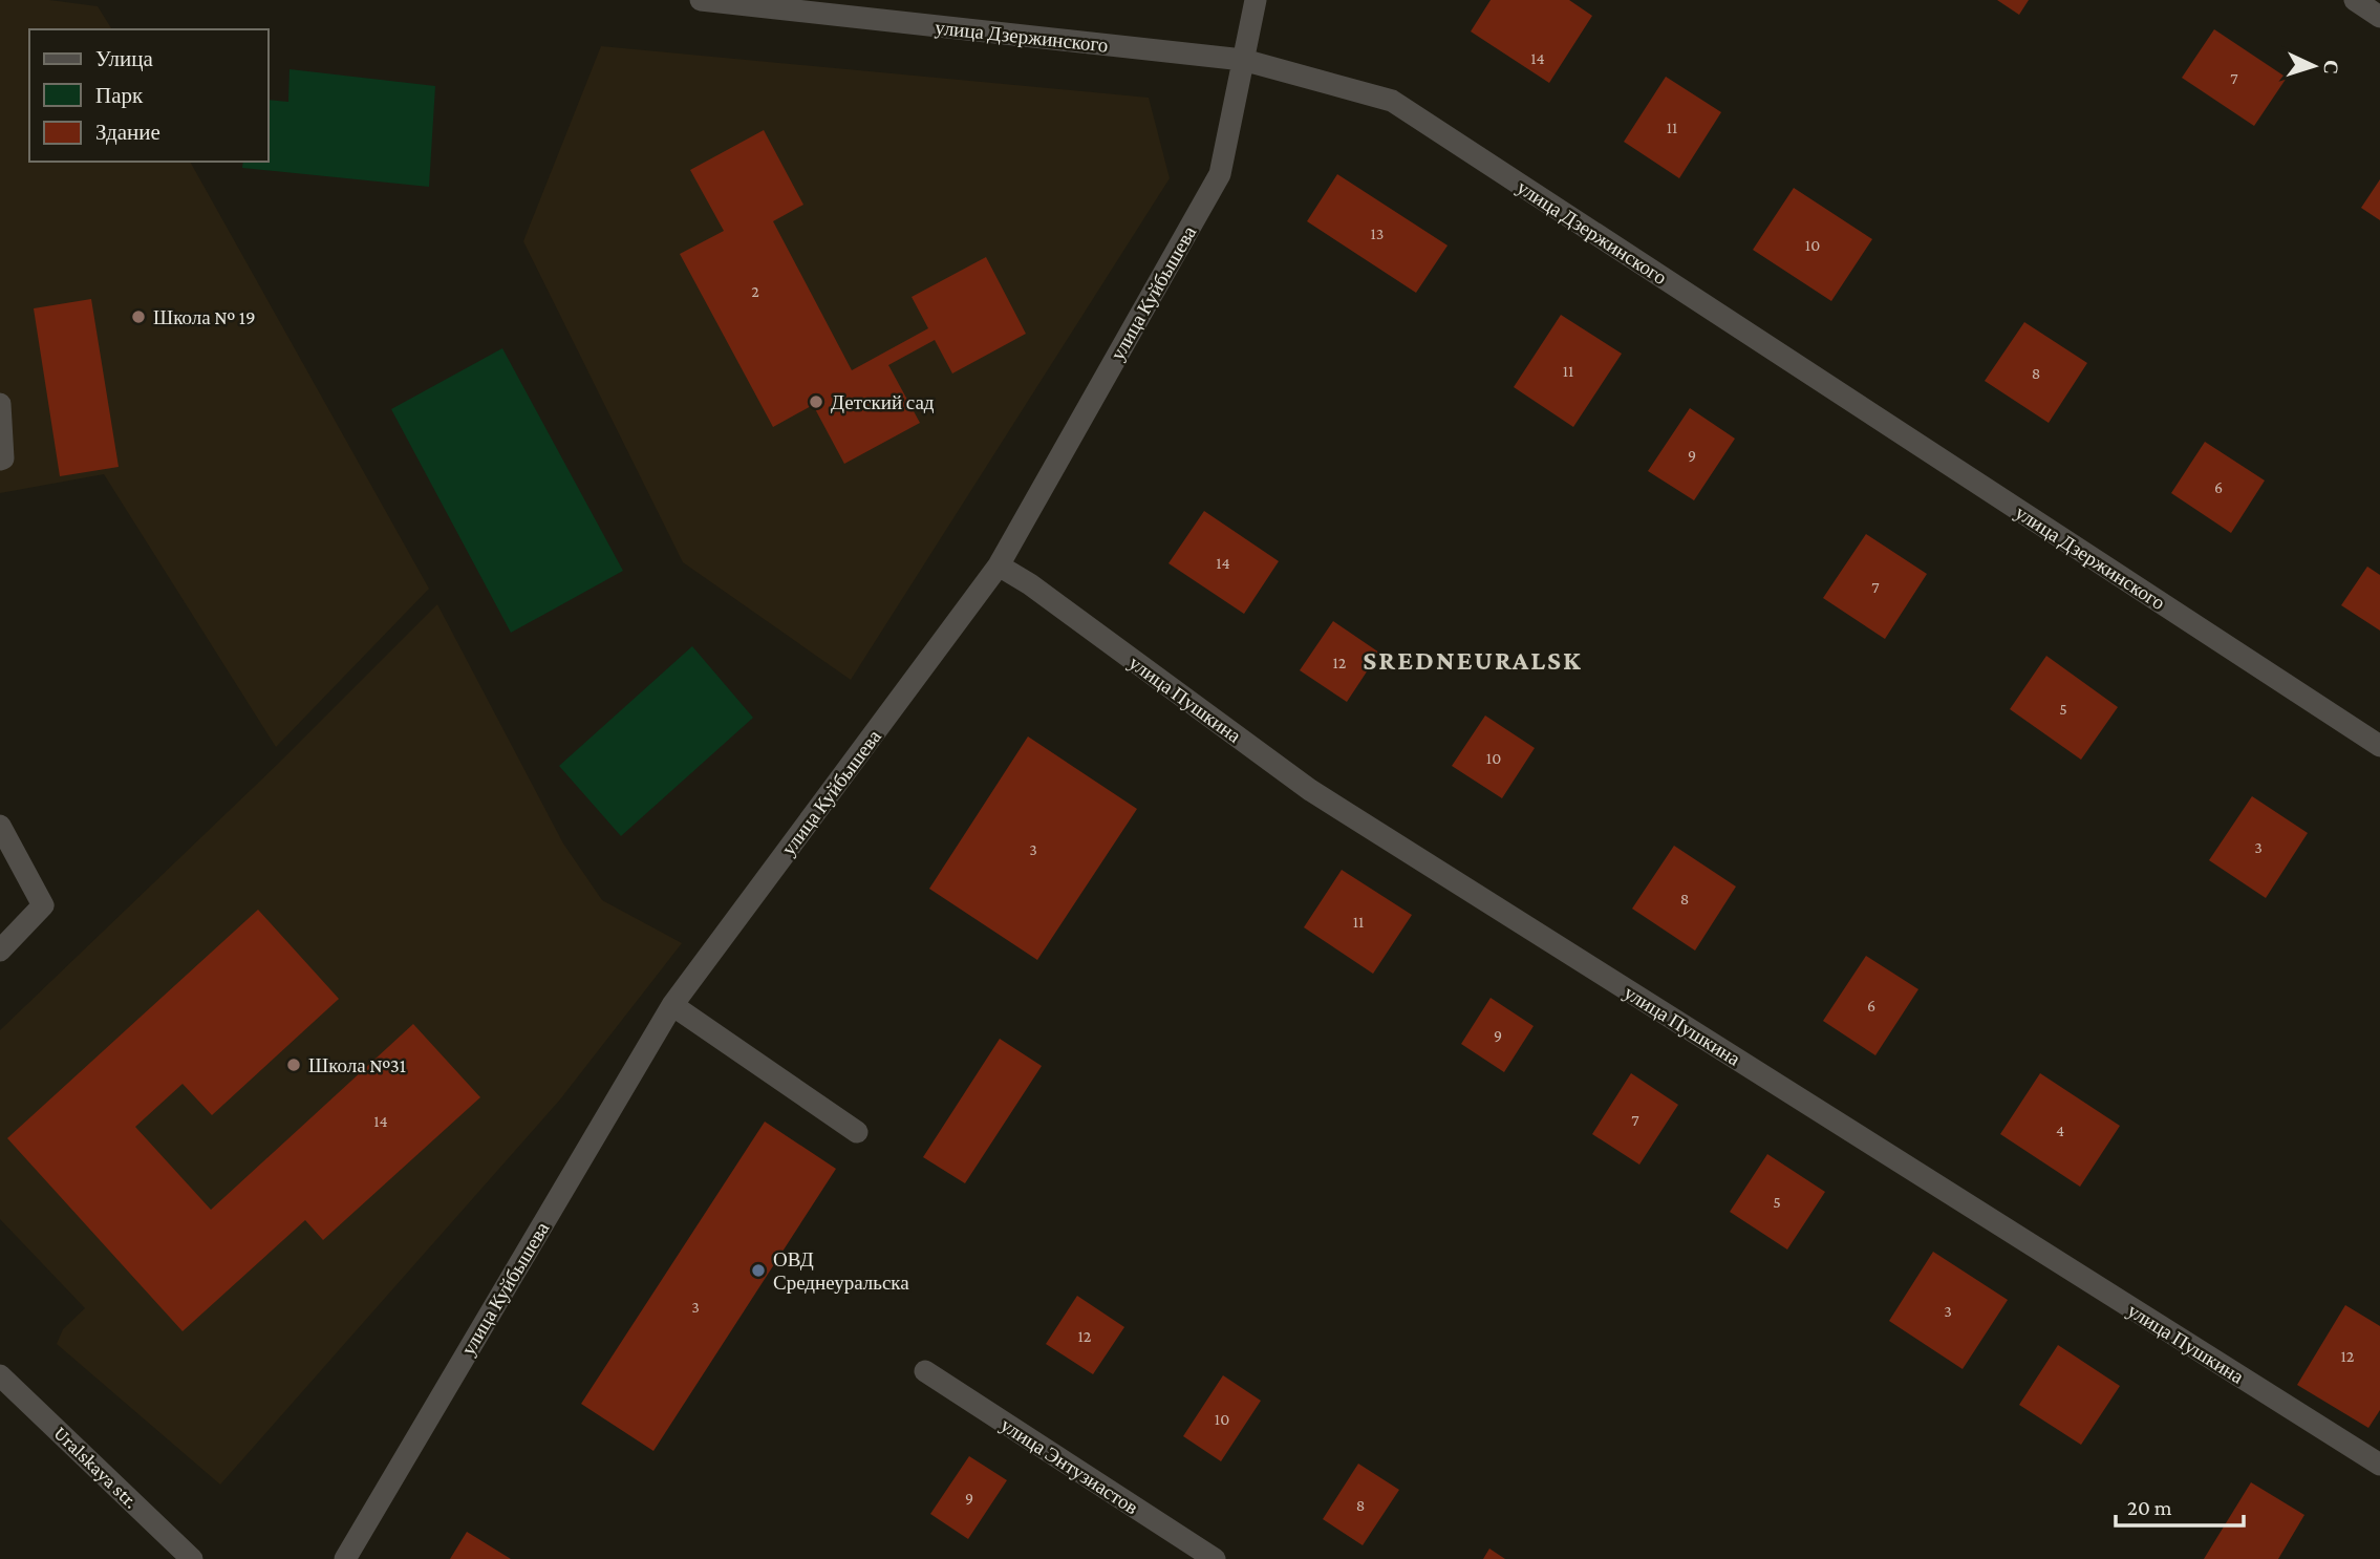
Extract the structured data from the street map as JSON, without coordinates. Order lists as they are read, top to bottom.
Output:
{
  "streets": {
    "street": [
      "улица Дзержинского",
      "улица Куйбышева",
      "улица Пушкина",
      "улица Энтузиастов",
      "Uralskaya str."
    ]
  },
  "crossings": [
    ["улица Дзержинского", "улица Куйбышева"],
    ["улица Куйбышева", "улица Пушкина"]
  ],
  "districts": ["SREDNEURALSK"],
  "places": [
    "Школа № 19",
    "Детский сад",
    "Школа №31",
    "ОВД Среднеуральска"
  ],
  "house_numbers": [
    "14",
    "7",
    "11",
    "13",
    "10",
    "2",
    "11",
    "8",
    "9",
    "6",
    "14",
    "7",
    "12",
    "5",
    "10",
    "3",
    "3",
    "8",
    "11",
    "6",
    "9",
    "7",
    "14",
    "4",
    "5",
    "3",
    "3",
    "12",
    "12",
    "10",
    "9",
    "8"
  ],
  "legend": ["Улица", "Парк", "Здание"],
  "scale_bar": "20 m",
  "north": "right"
}
